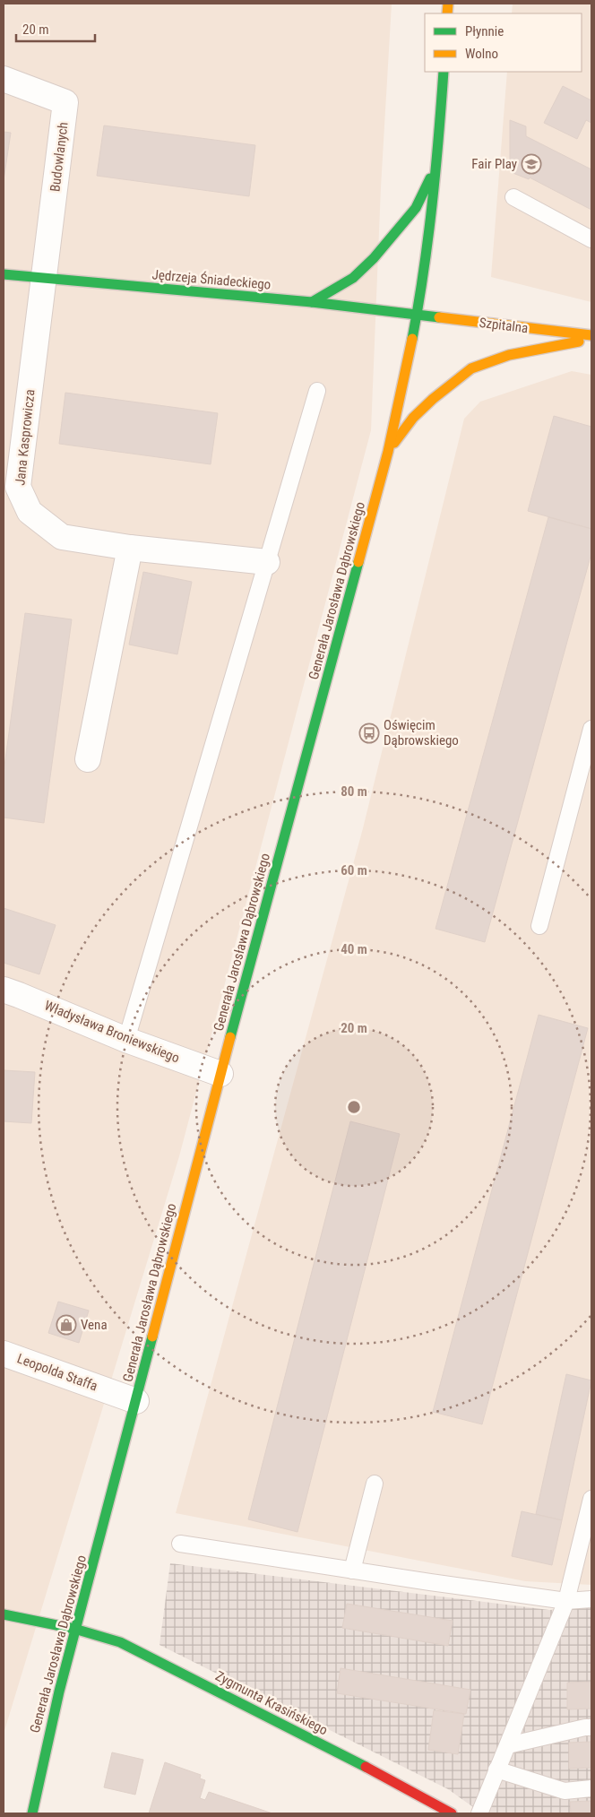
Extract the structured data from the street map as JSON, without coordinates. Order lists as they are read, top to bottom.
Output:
{
  "streets": {
    "street": [
      "Budowlanych",
      "Jędrzeja Śniadeckiego",
      "Szpitalna",
      "Jana Kasprowicza",
      "Generała Jarosława Dąbrowskiego",
      "Władysława Broniewskiego",
      "Leopolda Staffa",
      "Zygmunta Krasińskiego"
    ]
  },
  "crossings": [
    ["Budowlanych", "Jędrzeja Śniadeckiego"],
    ["Budowlanych", "Jana Kasprowicza"],
    ["Jędrzeja Śniadeckiego", "Szpitalna"],
    ["Jędrzeja Śniadeckiego", "Jana Kasprowicza"],
    ["Jędrzeja Śniadeckiego", "Generała Jarosława Dąbrowskiego"],
    ["Szpitalna", "Generała Jarosława Dąbrowskiego"],
    ["Generała Jarosława Dąbrowskiego", "Władysława Broniewskiego"],
    ["Generała Jarosława Dąbrowskiego", "Leopolda Staffa"],
    ["Generała Jarosława Dąbrowskiego", "Zygmunta Krasińskiego"]
  ],
  "places": {
    "school or university": ["Fair Play"],
    "bus stop": ["Oświęcim Dąbrowskiego"],
    "shop": ["Vena"]
  },
  "legend": ["Płynnie", "Wolno"],
  "scale_bar": "20 m",
  "rings": [
    "80 m",
    "60 m",
    "40 m",
    "20 m"
  ]
}
